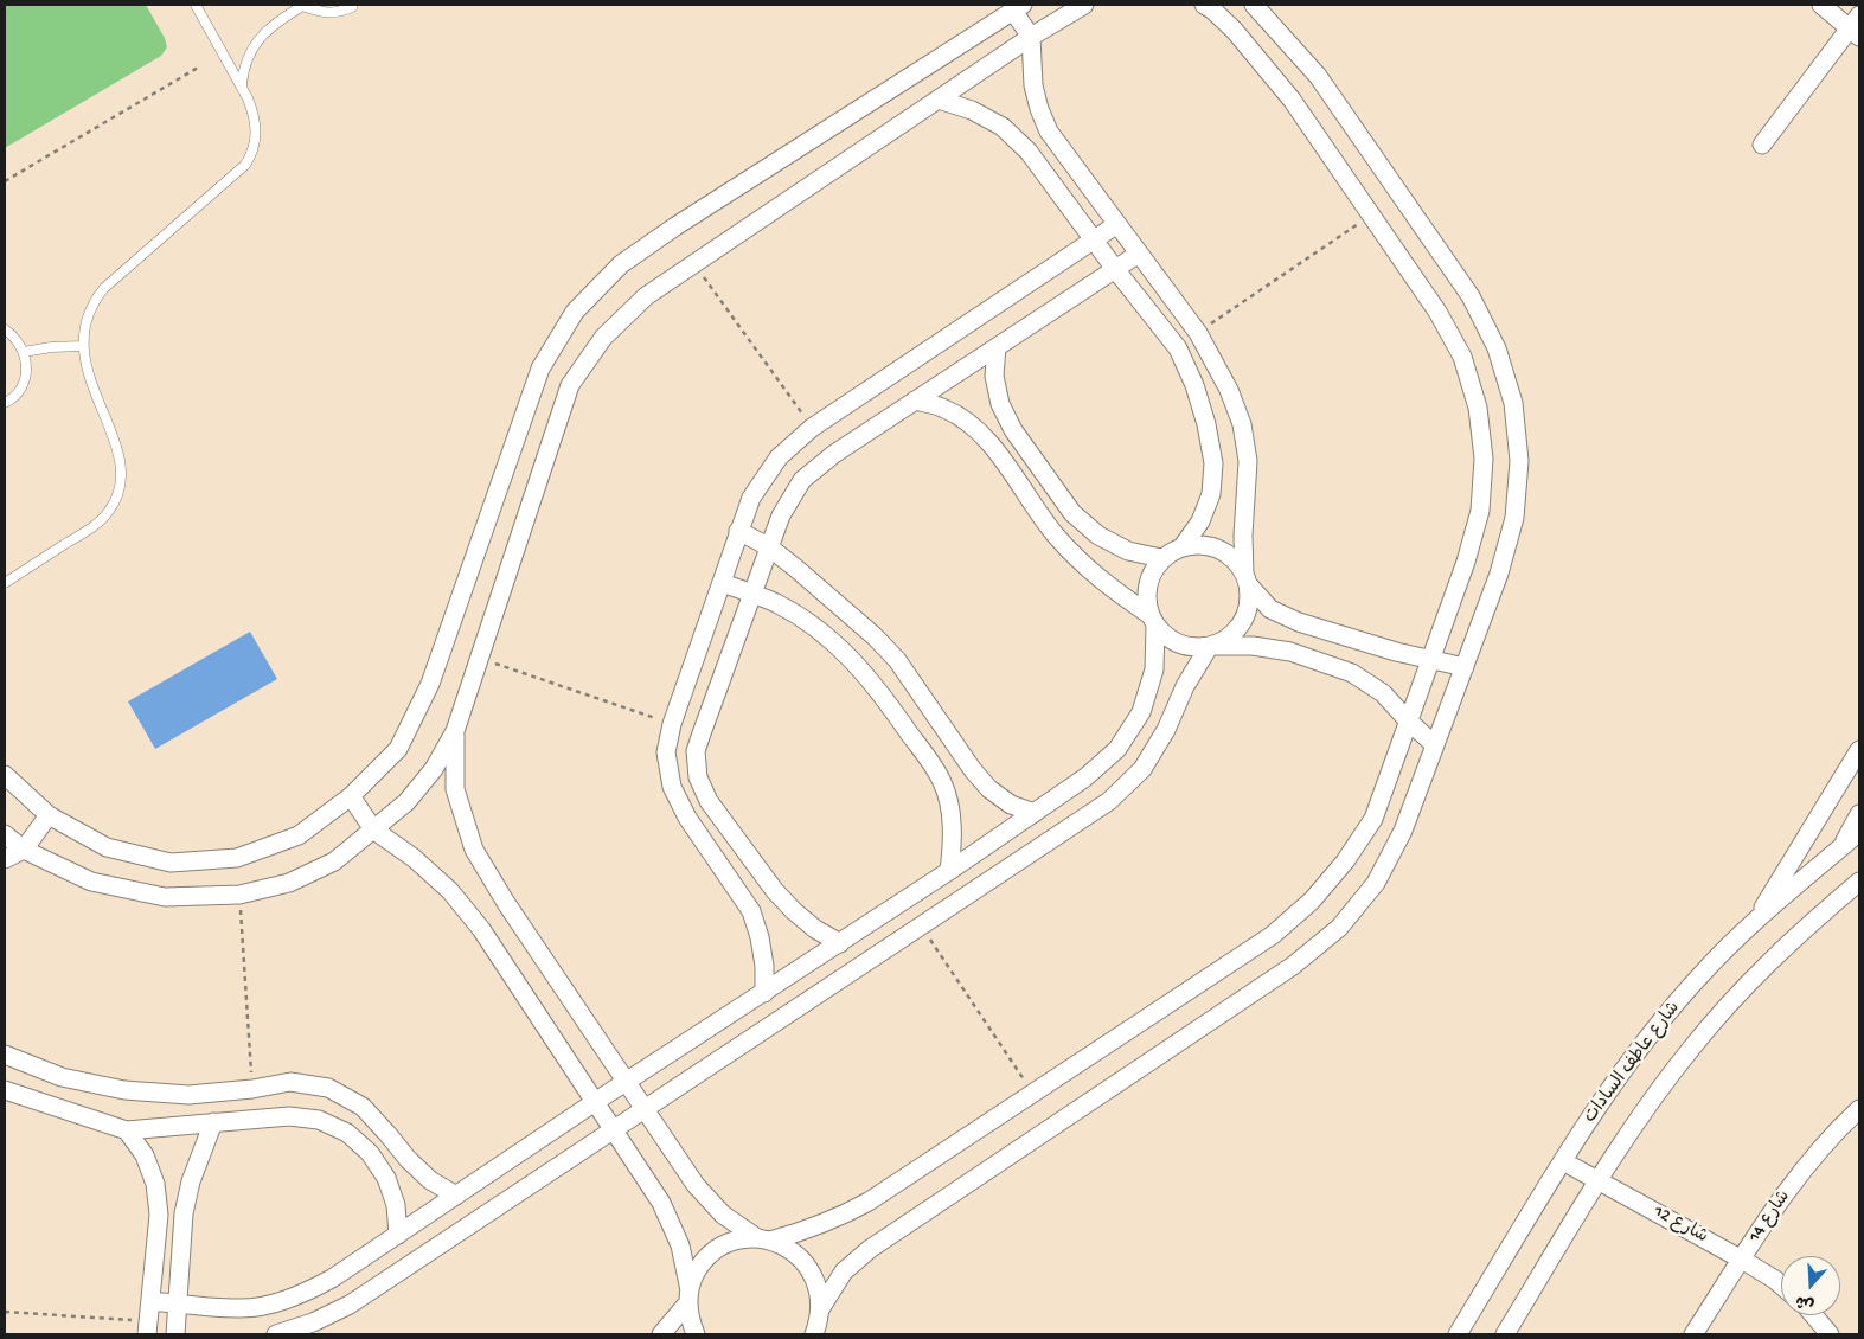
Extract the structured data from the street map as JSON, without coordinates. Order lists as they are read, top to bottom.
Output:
{
  "streets": {
    "street": ["شارع عاطف السادات", "شارع 14", "شارع 12"]
  },
  "crossings": [
    ["شارع عاطف السادات", "شارع 12"],
    ["شارع 14", "شارع 12"]
  ],
  "north": "bottom"
}
